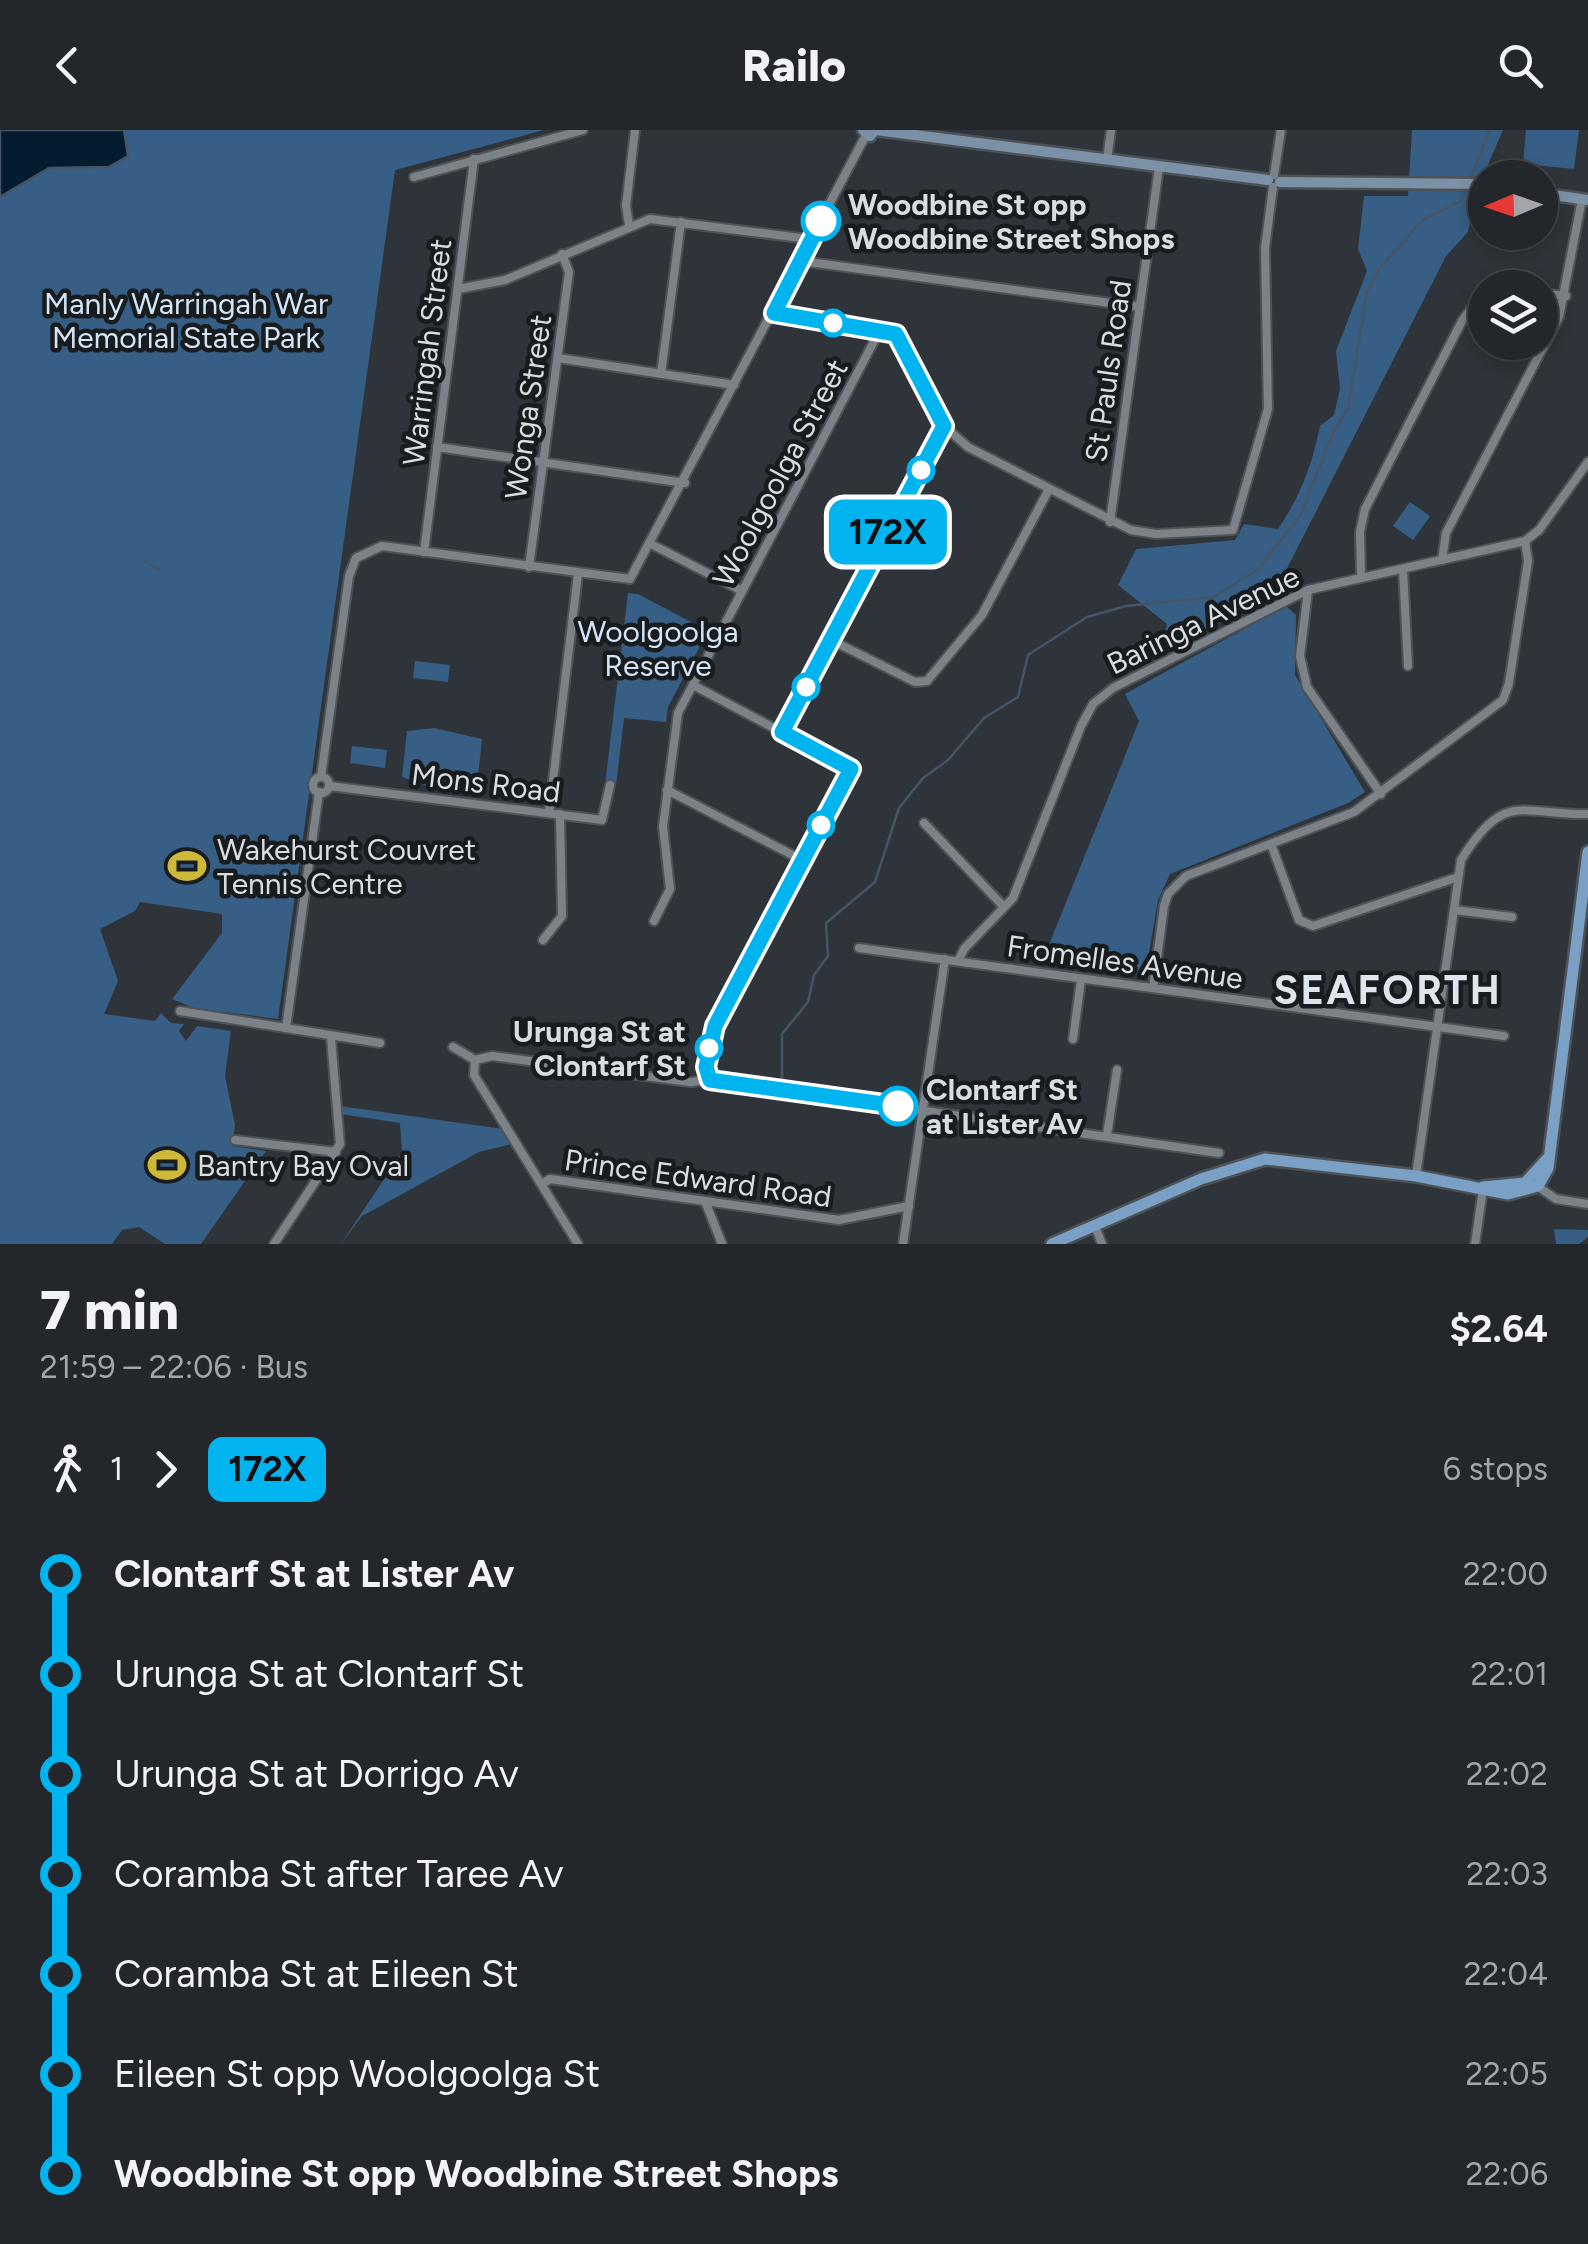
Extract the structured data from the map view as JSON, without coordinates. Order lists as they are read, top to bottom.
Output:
{
  "streets": {
    "street": [
      "Warringah Street",
      "St Pauls Road",
      "Wonga Street",
      "Woolgoolga Street",
      "Baringa Avenue",
      "Mons Road",
      "Fromelles Avenue",
      "Prince Edward Road"
    ]
  },
  "crossings": [
    ["Baringa Avenue", "Fromelles Avenue"]
  ],
  "districts": ["SEAFORTH"],
  "parks": ["Manly Warringah War Memorial State Park", "Woolgoolga Reserve"],
  "places": {
    "other": ["Woodbine St opp Woodbine Street Shops", "Urunga St at Clontarf St", "Clontarf St at Lister Av"],
    "sports": ["Wakehurst Couvret Tennis Centre", "Bantry Bay Oval"]
  },
  "lines": ["bus line 172X"],
  "north": "left",
  "page": {
    "header": "Railo",
    "on_map": "172X",
    "heading": ["7 min", "21:59 – 22:06 · Bus", "$2.64"],
    "legs": ["1", "172X", "6 stops"],
    "list": [
      {
        "name": "Clontarf St at Lister Av",
        "value": "22:00"
      },
      {
        "name": "Urunga St at Clontarf St",
        "value": "22:01"
      },
      {
        "name": "Urunga St at Dorrigo Av",
        "value": "22:02"
      },
      {
        "name": "Coramba St after Taree Av",
        "value": "22:03"
      },
      {
        "name": "Coramba St at Eileen St",
        "value": "22:04"
      },
      {
        "name": "Eileen St opp Woolgoolga St",
        "value": "22:05"
      },
      {
        "name": "Woodbine St opp Woodbine Street Shops",
        "value": "22:06"
      }
    ]
  }
}
